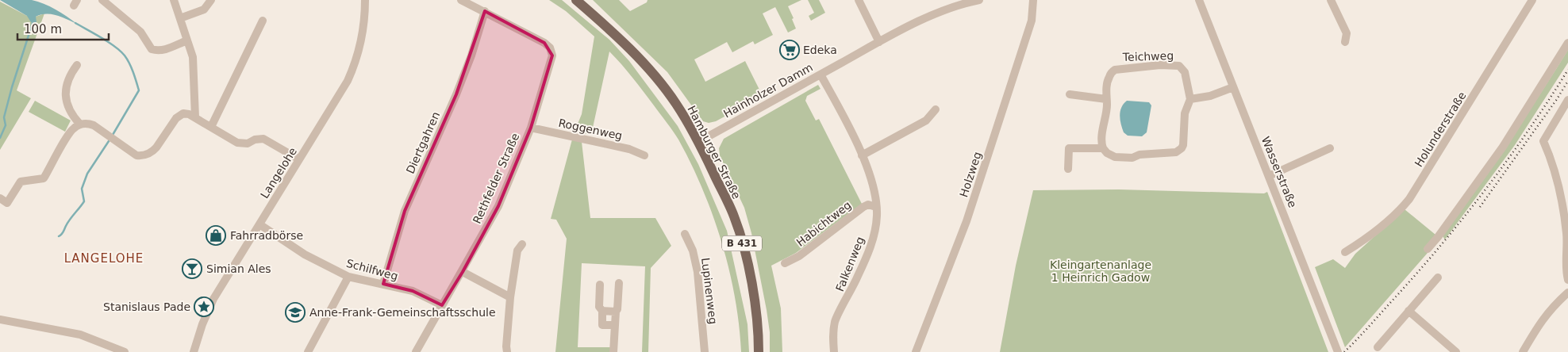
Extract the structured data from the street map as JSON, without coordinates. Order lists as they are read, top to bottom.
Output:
{
  "streets": {
    "main road": ["Hamburger Straße", "B 431"],
    "street": [
      "Teichweg",
      "Hainholzer Damm",
      "Roggenweg",
      "Holunderstraße",
      "Diertgahren",
      "Wasserstraße",
      "Langelohe",
      "Holzweg",
      "Rethfelder Straße",
      "Habichtweg",
      "Falkenweg",
      "Schilfweg",
      "Lupinenweg"
    ]
  },
  "crossings": [
    ["Hainholzer Damm", "Hamburger Straße"],
    ["Hainholzer Damm", "Falkenweg"],
    ["Roggenweg", "Rethfelder Straße"],
    ["Diertgahren", "Rethfelder Straße"],
    ["Diertgahren", "Schilfweg"],
    ["Langelohe", "Schilfweg"],
    ["Rethfelder Straße", "Schilfweg"],
    ["Habichtweg", "Falkenweg"]
  ],
  "districts": ["LANGELOHE"],
  "parks": ["Kleingartenanlage 1 Heinrich Gadow"],
  "places": {
    "supermarket": ["Edeka"],
    "shop": ["Fahrradbörse"],
    "bar": ["Simian Ales"],
    "place": ["Stanislaus Pade"],
    "school or university": ["Anne-Frank-Gemeinschaftsschule"]
  },
  "scale_bar": "100 m"
}
